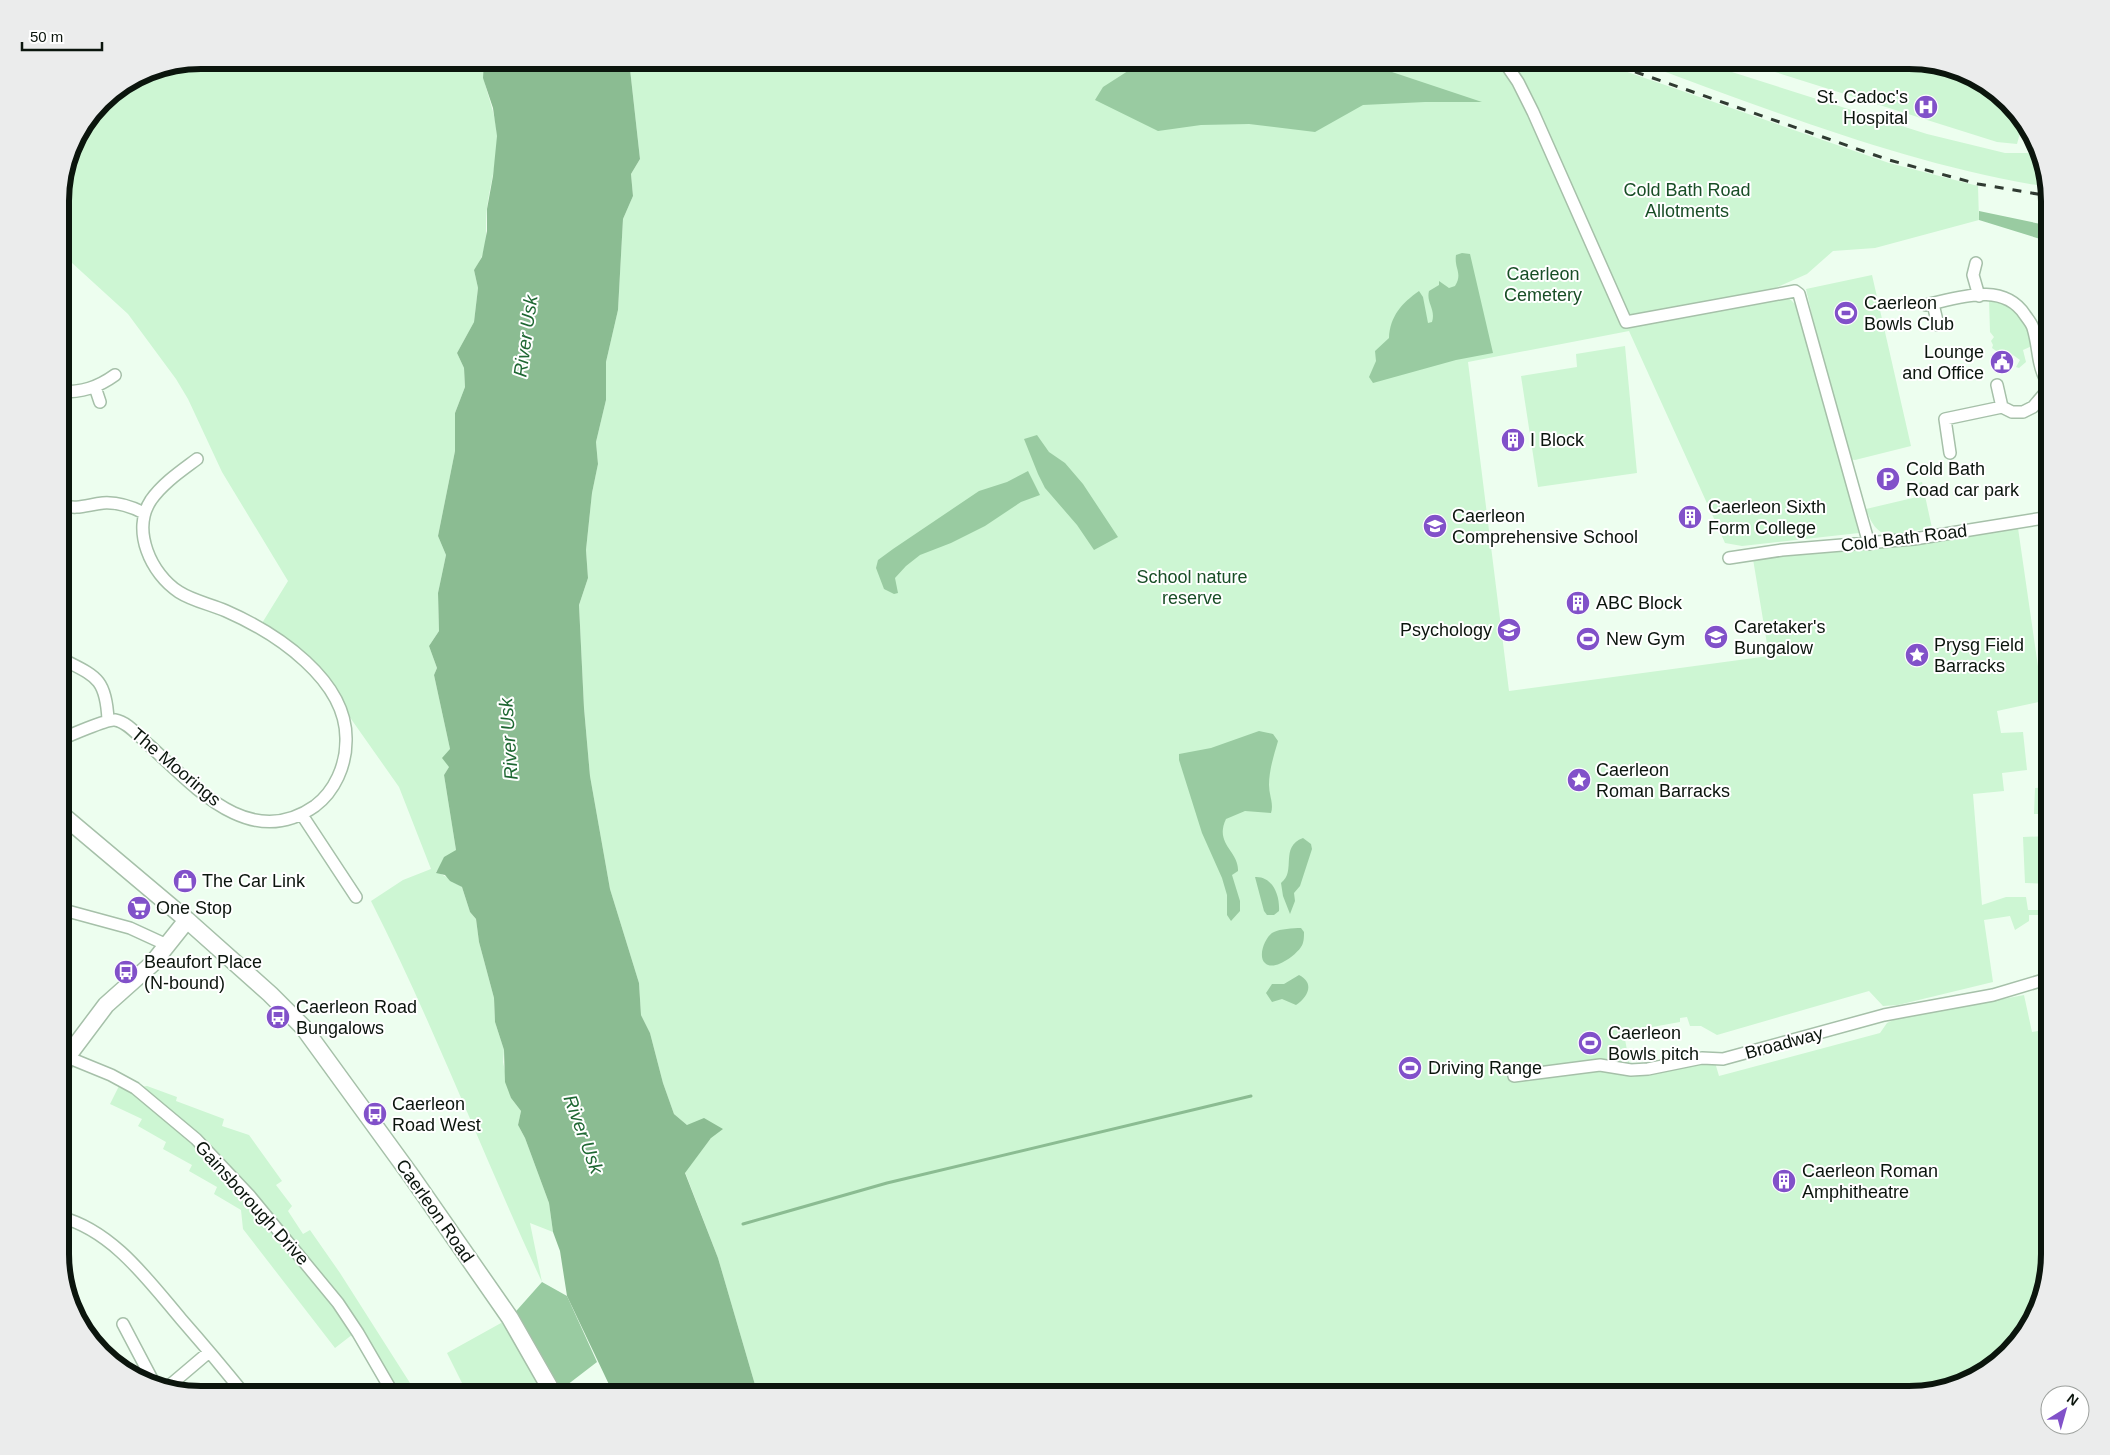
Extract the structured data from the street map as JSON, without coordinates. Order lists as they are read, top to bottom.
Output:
{
  "streets": {
    "main road": ["Caerleon Road"],
    "street": [
      "Cold Bath Road",
      "The Moorings",
      "Broadway",
      "Gainsborough Drive"
    ]
  },
  "water": ["River Usk"],
  "parks": ["Cold Bath Road Allotments", "Caerleon Cemetery", "School nature reserve"],
  "places": {
    "hospital": ["St. Cadoc's Hospital"],
    "sports": [
      "Caerleon Bowls Club",
      "New Gym",
      "Caerleon Bowls pitch",
      "Driving Range"
    ],
    "public building": ["Lounge and Office"],
    "building": [
      "I Block",
      "Caerleon Sixth Form College",
      "ABC Block",
      "Caerleon Roman Amphitheatre"
    ],
    "parking": ["Cold Bath Road car park"],
    "school or university": ["Caerleon Comprehensive School", "Psychology", "Caretaker's Bungalow"],
    "place": ["Prysg Field Barracks", "Caerleon Roman Barracks"],
    "shop": ["The Car Link"],
    "supermarket": ["One Stop"],
    "bus stop": ["Beaufort Place (N-bound)", "Caerleon Road Bungalows", "Caerleon Road West"]
  },
  "scale_bar": "50 m",
  "north": "top right"
}
